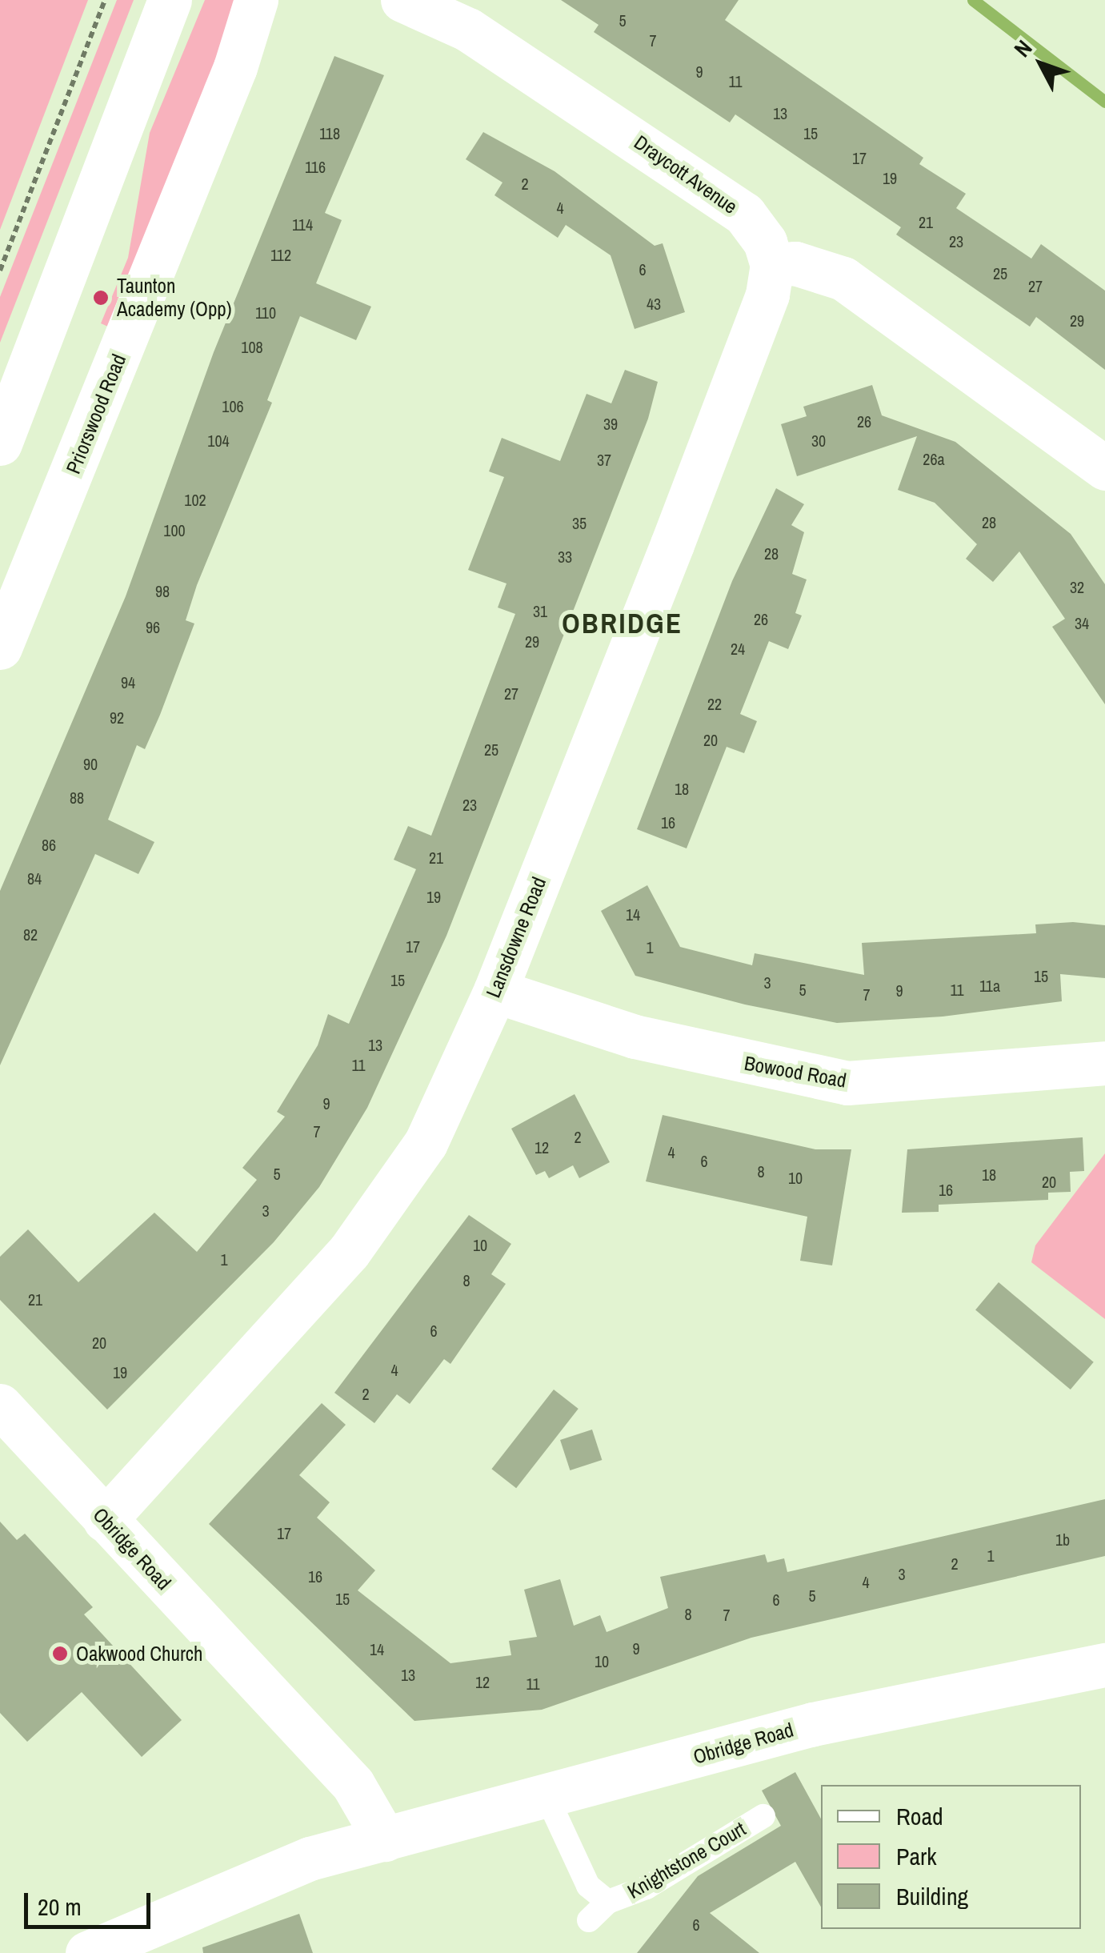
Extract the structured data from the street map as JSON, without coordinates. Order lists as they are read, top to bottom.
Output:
{
  "streets": {
    "street": [
      "Draycott Avenue",
      "Priorswood Road",
      "Lansdowne Road",
      "Bowood Road",
      "Obridge Road"
    ],
    "lane": ["Knightstone Court"]
  },
  "crossings": [
    ["Draycott Avenue", "Lansdowne Road"],
    ["Lansdowne Road", "Bowood Road"],
    ["Lansdowne Road", "Obridge Road"],
    ["Obridge Road", "Knightstone Court"]
  ],
  "districts": ["OBRIDGE"],
  "places": ["Taunton Academy (Opp)", "Oakwood Church"],
  "house_numbers": [
    "5",
    "7",
    "9",
    "11",
    "13",
    "118",
    "15",
    "17",
    "116",
    "19",
    "2",
    "4",
    "21",
    "114",
    "23",
    "112",
    "6",
    "25",
    "27",
    "43",
    "110",
    "29",
    "108",
    "106",
    "26",
    "39",
    "104",
    "30",
    "26a",
    "37",
    "102",
    "28",
    "35",
    "100",
    "28",
    "33",
    "32",
    "98",
    "31",
    "26",
    "34",
    "96",
    "29",
    "24",
    "94",
    "27",
    "22",
    "92",
    "20",
    "25",
    "90",
    "18",
    "88",
    "23",
    "16",
    "86",
    "21",
    "84",
    "19",
    "14",
    "82",
    "17",
    "1",
    "15",
    "15",
    "3",
    "11a",
    "5",
    "11",
    "9",
    "7",
    "13",
    "11",
    "9",
    "7",
    "2",
    "12",
    "4",
    "6",
    "8",
    "5",
    "18",
    "10",
    "20",
    "16",
    "3",
    "10",
    "1",
    "8",
    "21",
    "6",
    "20",
    "4",
    "19",
    "2",
    "17",
    "1b",
    "1",
    "2",
    "3",
    "16",
    "4",
    "5",
    "15",
    "6",
    "8",
    "7",
    "9",
    "14",
    "10",
    "13",
    "12",
    "11",
    "6"
  ],
  "legend": ["Road", "Park", "Building"],
  "scale_bar": "20 m",
  "north": "top left"
}
